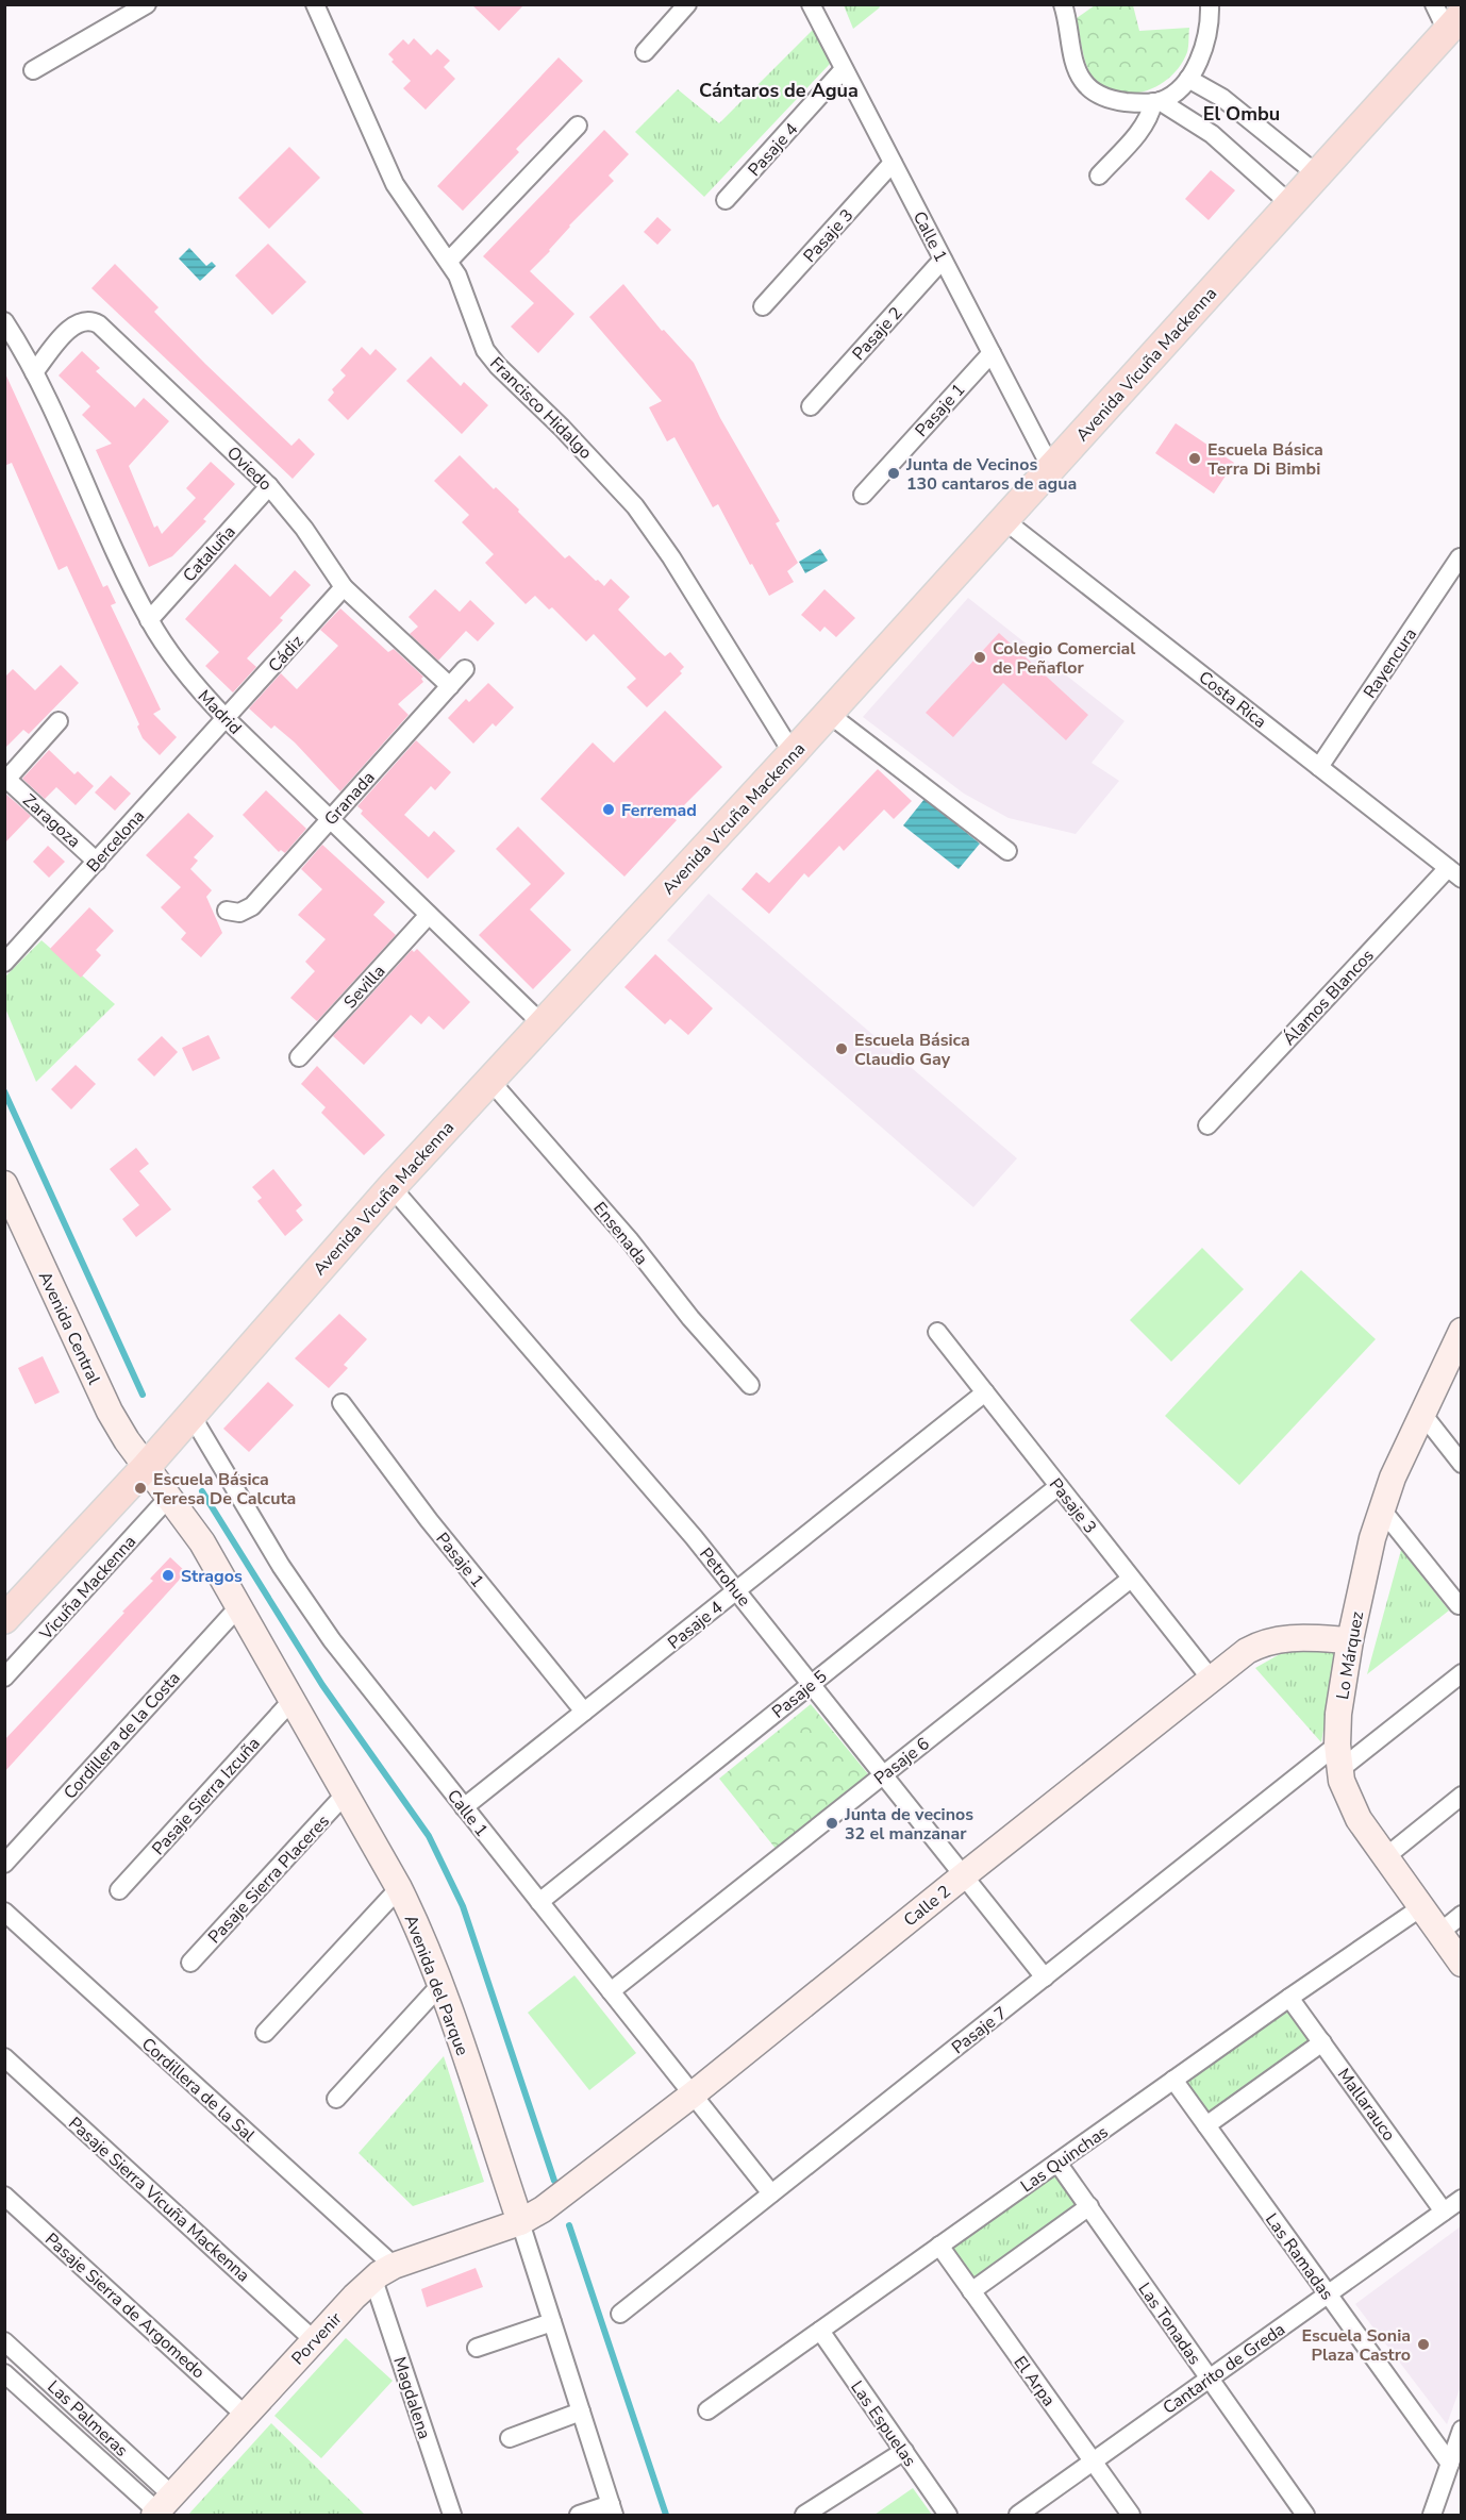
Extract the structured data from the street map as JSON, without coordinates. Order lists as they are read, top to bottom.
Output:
{
  "streets": {
    "main road": ["Avenida Vicuña Mackenna"],
    "street": [
      "Pasaje 4",
      "Pasaje 3",
      "Calle 1",
      "Pasaje 2",
      "Francisco Hidalgo",
      "Pasaje 1",
      "Oviedo",
      "Cataluña",
      "Cádiz",
      "Rayencura",
      "Costa Rica",
      "Madrid",
      "Granada",
      "Zaragoza",
      "Bercelona",
      "Sevilla",
      "Álamos Blancos",
      "Ensenada",
      "Avenida Central",
      "Petrohue",
      "Vicuña Mackenna",
      "Lo Márquez",
      "Pasaje 5",
      "Cordillera de la Costa",
      "Pasaje 6",
      "Pasaje Sierra Izcuña",
      "Pasaje Sierra Placeres",
      "Calle 2",
      "Avenida del Parque",
      "Pasaje 7",
      "Cordillera de la Sal",
      "Mallarauco",
      "Las Quinchas",
      "Pasaje Sierra Vicuña Mackenna",
      "Las Ramadas",
      "Pasaje Sierra de Argomedo",
      "Las Tonadas",
      "Porvenir",
      "Cantarito de Greda",
      "El Arpa",
      "Magdalena",
      "Las Palmeras",
      "Las Espuelas"
    ]
  },
  "crossings": [
    ["Pasaje 4", "Pasaje 3"],
    ["Pasaje 4", "Calle 1"],
    ["Pasaje 4", "Pasaje 1"],
    ["Pasaje 4", "Petrohue"],
    ["Pasaje 3", "Calle 1"],
    ["Pasaje 3", "Pasaje 5"],
    ["Pasaje 3", "Pasaje 6"],
    ["Pasaje 3", "Calle 2"],
    ["Calle 1", "Pasaje 2"],
    ["Calle 1", "Avenida Vicuña Mackenna"],
    ["Calle 1", "Pasaje 1"],
    ["Calle 1", "Pasaje 5"],
    ["Calle 1", "Pasaje 6"],
    ["Calle 1", "Calle 2"],
    ["Calle 1", "Pasaje 7"],
    ["Avenida Vicuña Mackenna", "Francisco Hidalgo"],
    ["Avenida Vicuña Mackenna", "Costa Rica"],
    ["Avenida Vicuña Mackenna", "Madrid"],
    ["Avenida Vicuña Mackenna", "Ensenada"],
    ["Avenida Vicuña Mackenna", "Avenida Central"],
    ["Avenida Vicuña Mackenna", "Petrohue"],
    ["Avenida Vicuña Mackenna", "Avenida del Parque"],
    ["Oviedo", "Cataluña"],
    ["Oviedo", "Cádiz"],
    ["Oviedo", "Madrid"],
    ["Oviedo", "Granada"],
    ["Cataluña", "Madrid"],
    ["Cádiz", "Madrid"],
    ["Cádiz", "Bercelona"],
    ["Rayencura", "Costa Rica"],
    ["Costa Rica", "Álamos Blancos"],
    ["Madrid", "Granada"],
    ["Madrid", "Bercelona"],
    ["Madrid", "Sevilla"],
    ["Zaragoza", "Bercelona"],
    ["Avenida Central", "Avenida del Parque"],
    ["Petrohue", "Pasaje 5"],
    ["Petrohue", "Pasaje 6"],
    ["Petrohue", "Calle 2"],
    ["Petrohue", "Pasaje 7"],
    ["Vicuña Mackenna", "Avenida del Parque"],
    ["Lo Márquez", "Calle 2"],
    ["Lo Márquez", "Pasaje 7"],
    ["Lo Márquez", "Las Quinchas"],
    ["Cordillera de la Costa", "Avenida del Parque"],
    ["Pasaje Sierra Izcuña", "Avenida del Parque"],
    ["Pasaje Sierra Placeres", "Avenida del Parque"],
    ["Calle 2", "Avenida del Parque"],
    ["Calle 2", "Porvenir"],
    ["Avenida del Parque", "Porvenir"],
    ["Cordillera de la Sal", "Porvenir"],
    ["Cordillera de la Sal", "Magdalena"],
    ["Mallarauco", "Las Quinchas"],
    ["Mallarauco", "Cantarito de Greda"],
    ["Las Quinchas", "Las Ramadas"],
    ["Las Quinchas", "Las Tonadas"],
    ["Las Quinchas", "El Arpa"],
    ["Las Quinchas", "Las Espuelas"],
    ["Pasaje Sierra Vicuña Mackenna", "Porvenir"],
    ["Las Ramadas", "Cantarito de Greda"],
    ["Pasaje Sierra de Argomedo", "Porvenir"],
    ["Las Tonadas", "Cantarito de Greda"],
    ["Porvenir", "Magdalena"],
    ["Porvenir", "Las Palmeras"],
    ["Cantarito de Greda", "El Arpa"]
  ],
  "districts": ["Cántaros de Agua", "El Ombu"],
  "places": [
    "Escuela Básica Terra Di Bimbi",
    "Junta de Vecinos 130 cantaros de agua",
    "Colegio Comercial de Peñaflor",
    "Ferremad",
    "Escuela Básica Claudio Gay",
    "Escuela Básica Teresa De Calcuta",
    "Stragos",
    "Junta de vecinos 32 el manzanar",
    "Escuela Sonia Plaza Castro"
  ]
}
